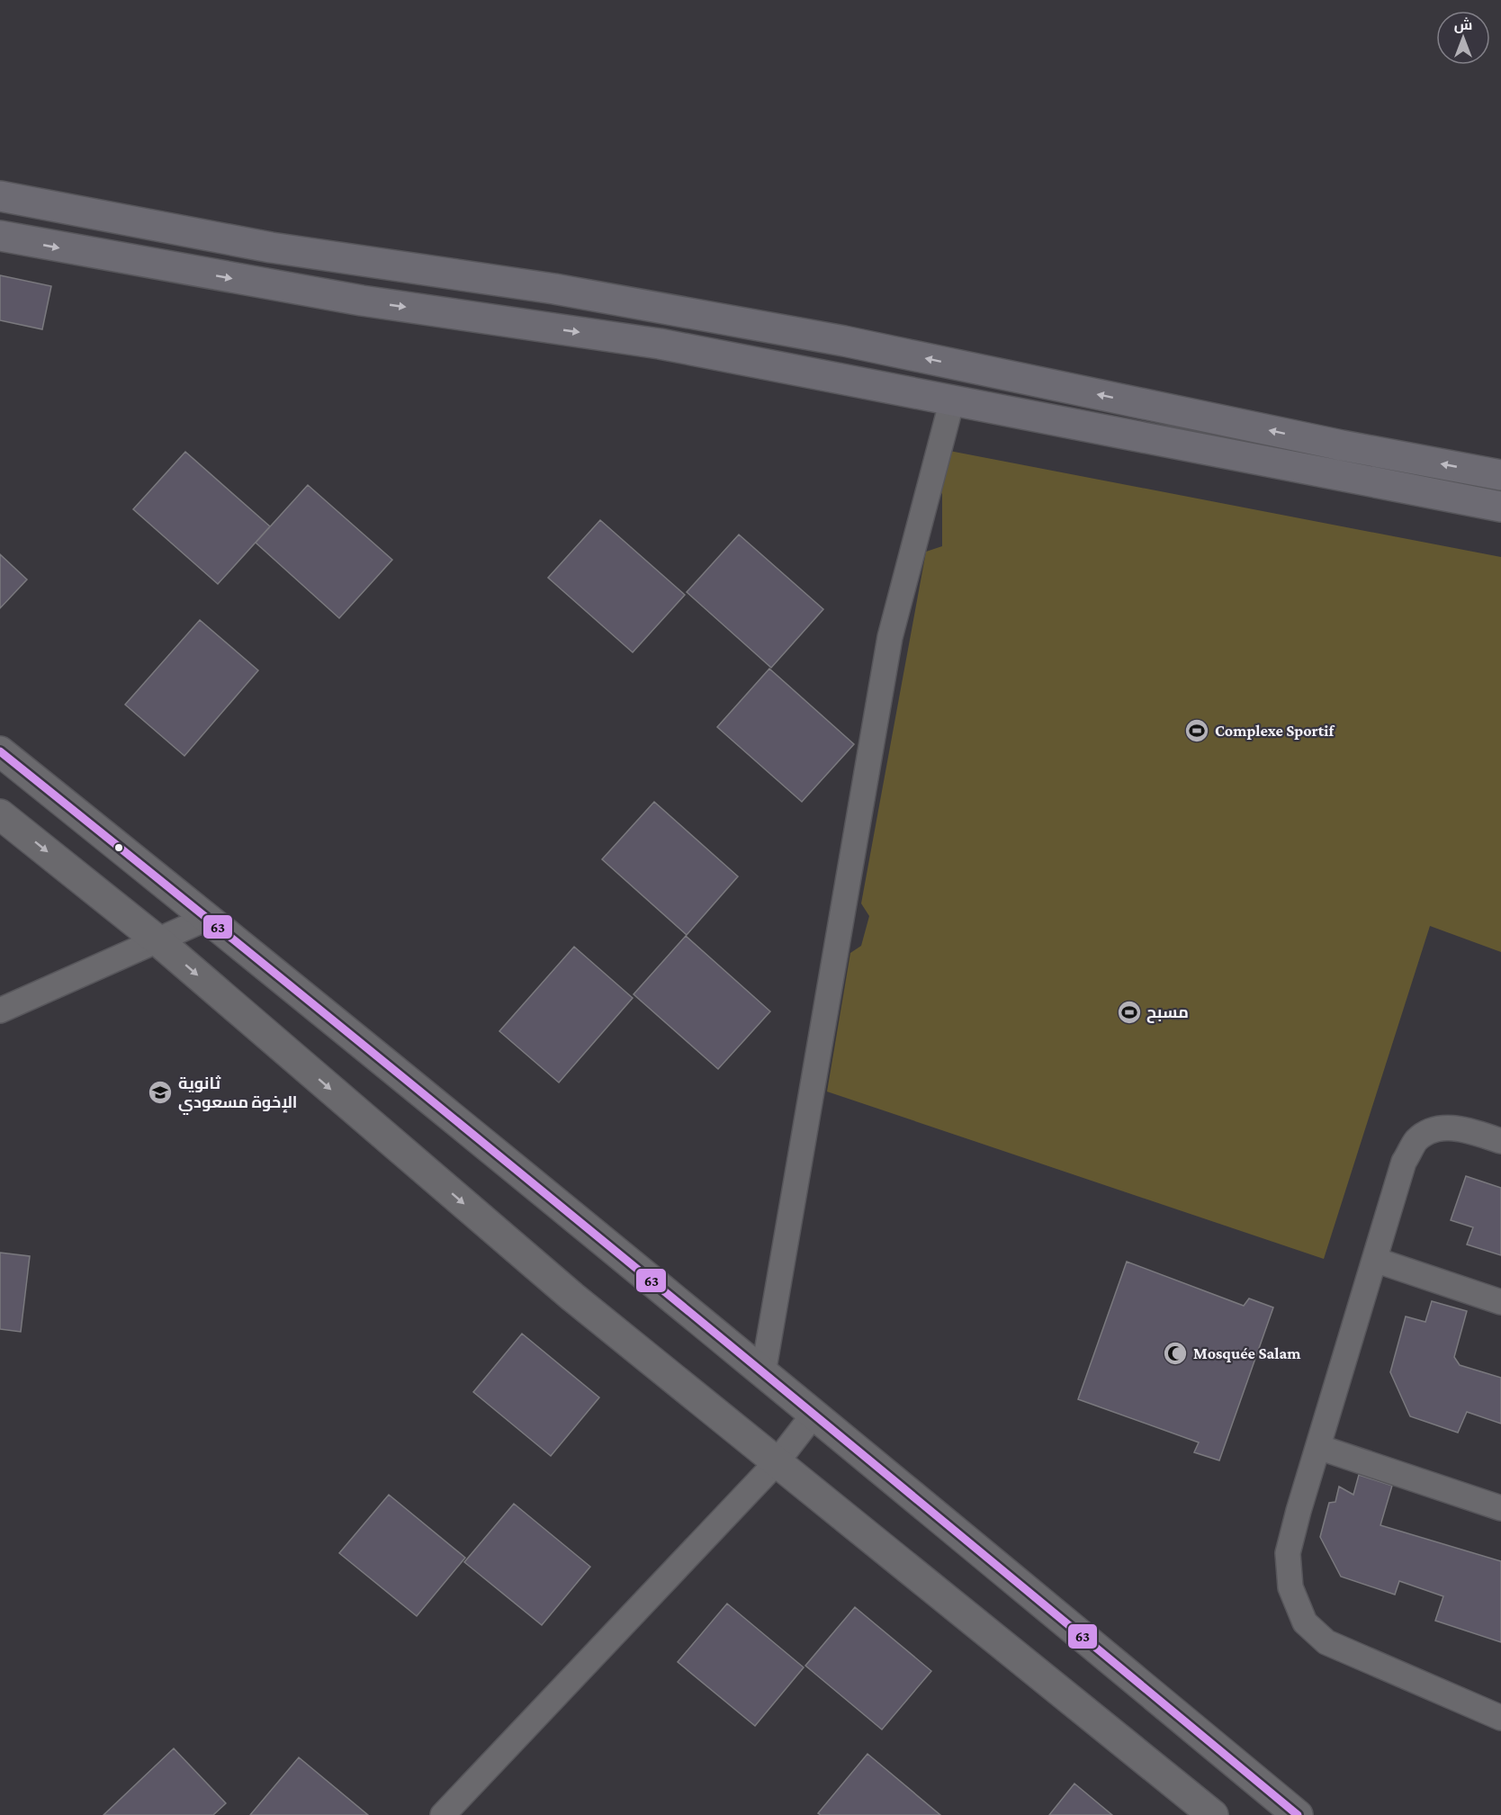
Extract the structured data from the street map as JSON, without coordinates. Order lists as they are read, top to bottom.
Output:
{
  "places": {
    "sports": ["Complexe Sportif", "مسبح"],
    "school or university": ["ثانوية الإخوة مسعودي"],
    "mosque": ["Mosquée Salam"]
  },
  "lines": ["transit line 63"],
  "north": "top"
}
